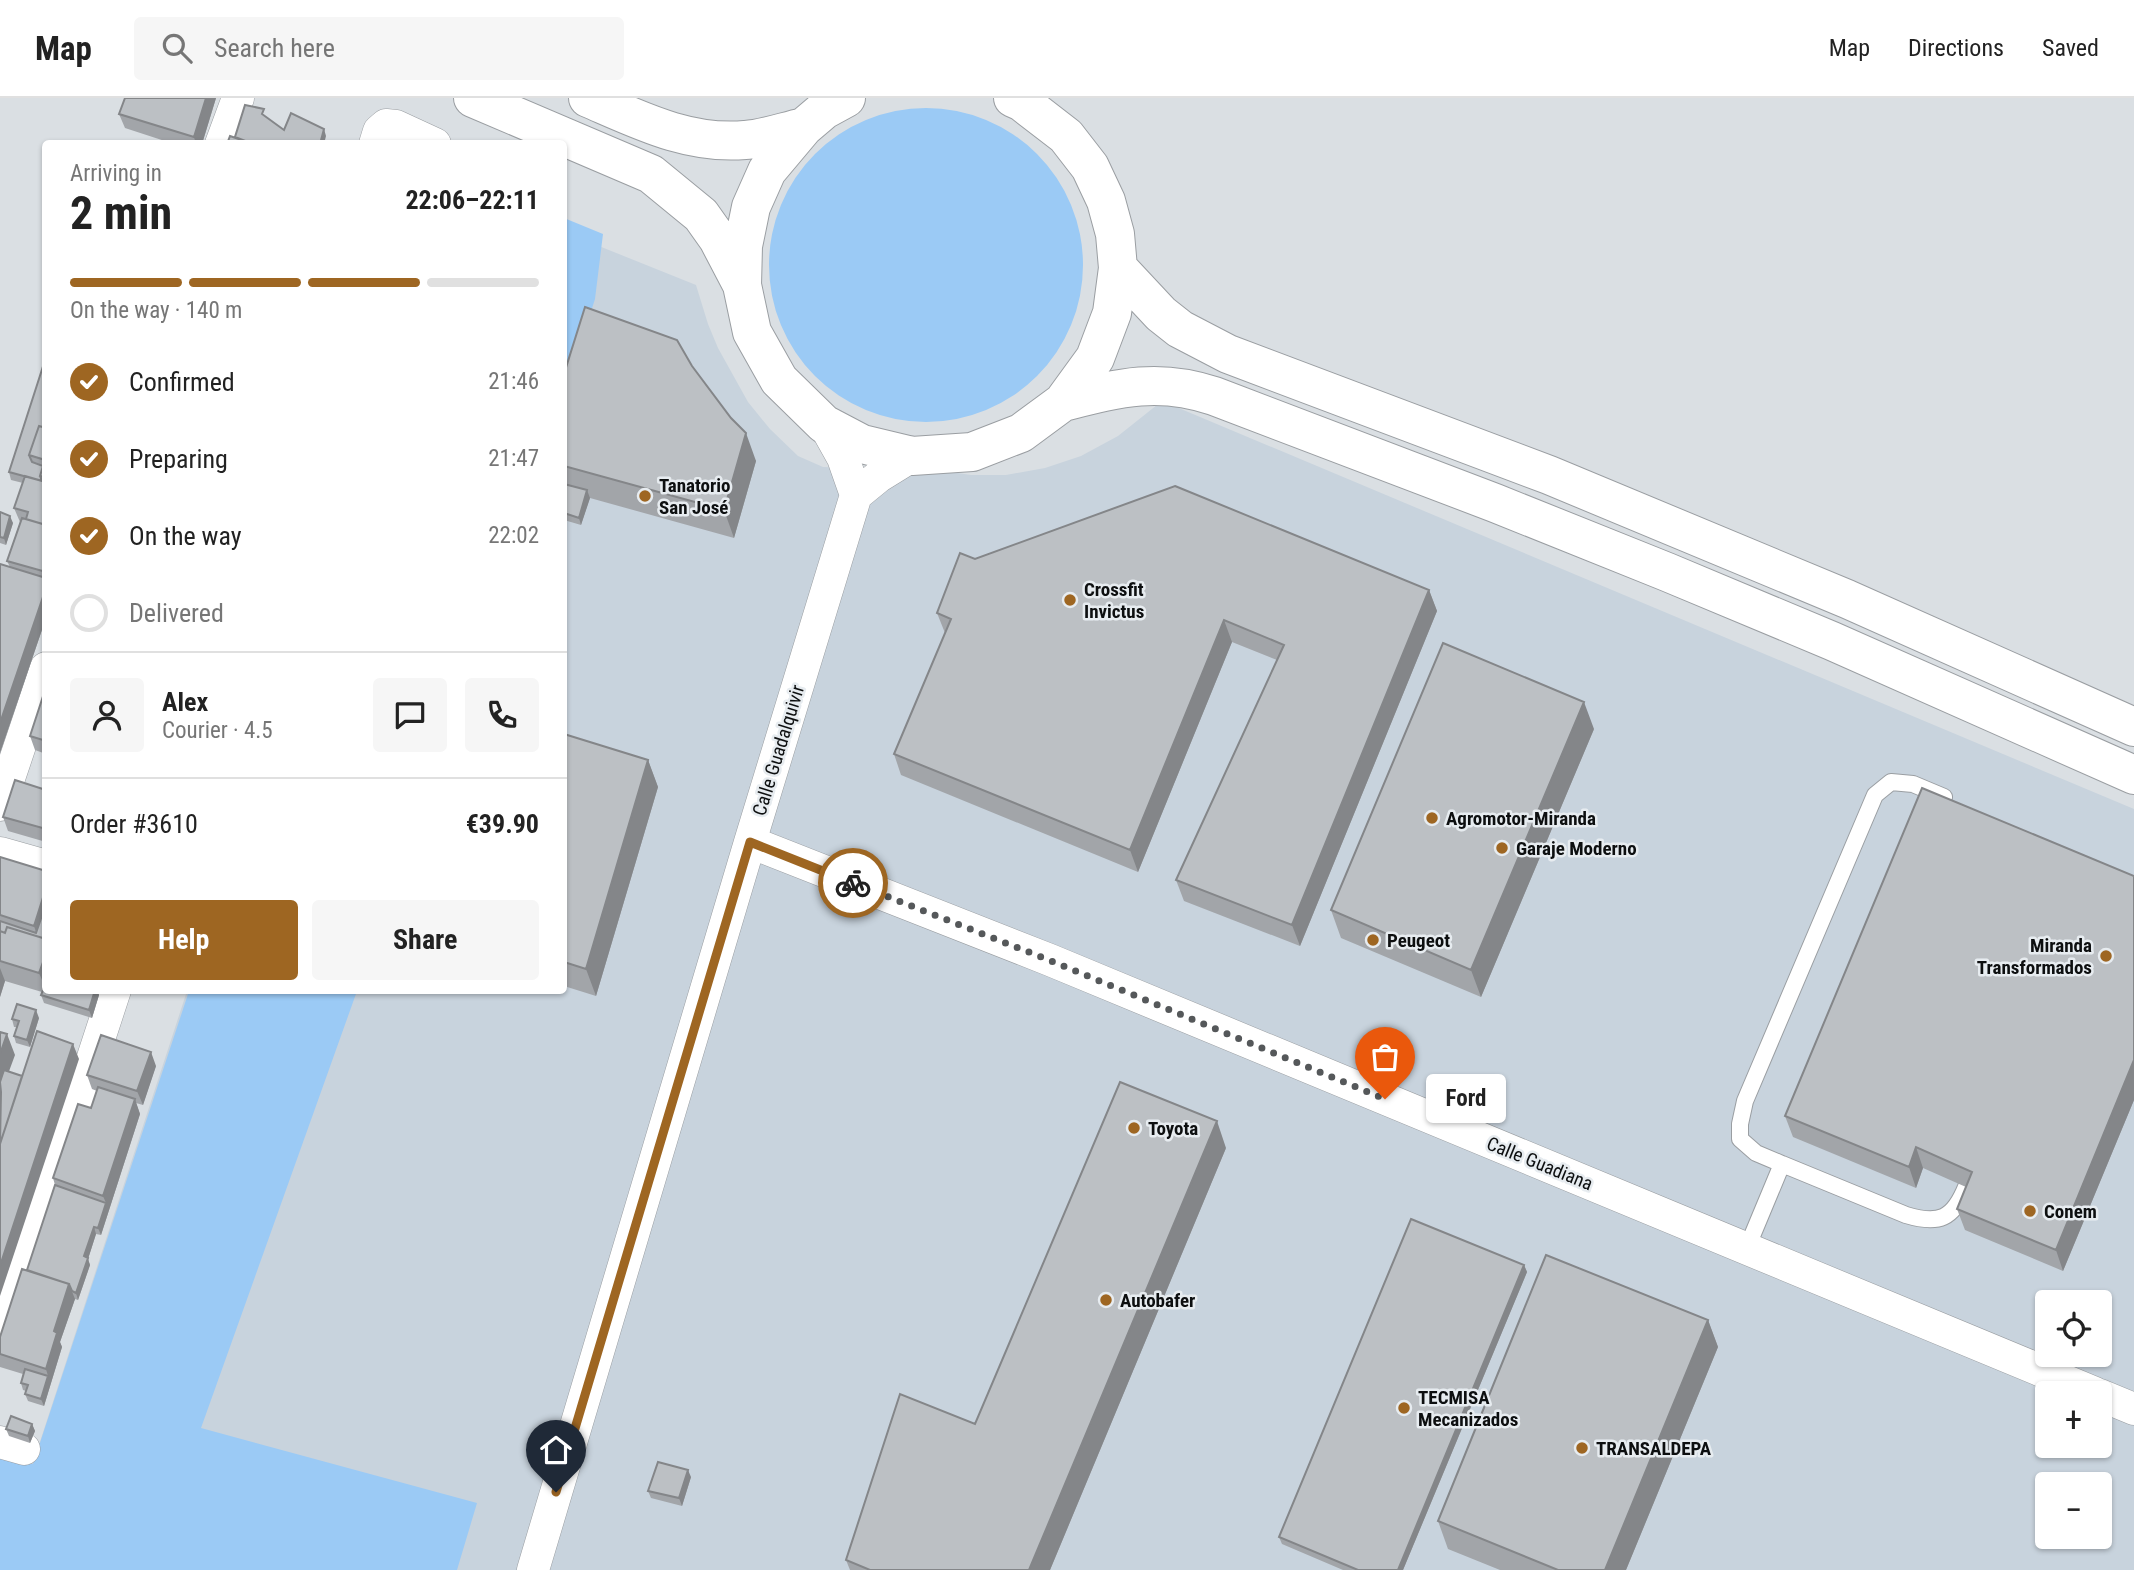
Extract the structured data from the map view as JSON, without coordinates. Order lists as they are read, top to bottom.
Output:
{
  "streets": {
    "street": ["Calle Guadalquivir", "Calle Guadiana"]
  },
  "crossings": [
    ["Calle Guadalquivir", "Calle Guadiana"]
  ],
  "places": [
    "Tanatorio San José",
    "Crossfit Invictus",
    "Agromotor-Miranda",
    "Garaje Moderno",
    "Peugeot",
    "Miranda Transformados",
    "Ford",
    "Toyota",
    "Conem",
    "Autobafer",
    "TECMISA Mecanizados",
    "TRANSALDEPA"
  ],
  "page": {
    "header": "Map",
    "search": "Search here",
    "nav": ["Map", "Directions", "Saved"],
    "heading": ["2 min", "Arriving in", "22:06–22:11"],
    "panel": [
      "Alex",
      "Courier · 4.5",
      "Order #3610",
      "€39.90"
    ],
    "bar": "On the way · 140 m",
    "list": [
      ["Confirmed", "21:46"],
      ["Preparing", "21:47"],
      ["On the way", "22:02"],
      "Delivered"
    ],
    "buttons": ["Help", "Share"],
    "bubble": "Ford",
    "map_buttons": ["+", "−"]
  }
}
